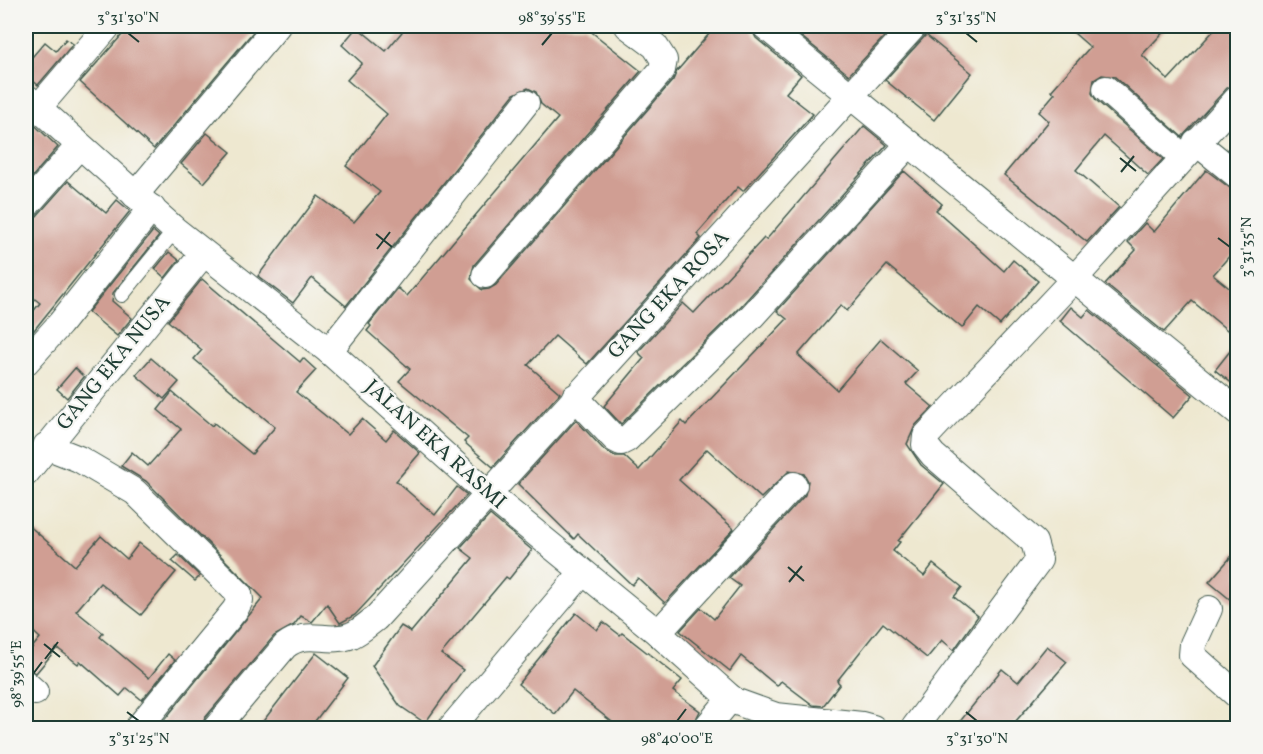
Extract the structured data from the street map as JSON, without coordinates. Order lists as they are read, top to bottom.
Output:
{
  "streets": {
    "street": ["GANG EKA ROSA", "GANG EKA NUSA", "JALAN EKA RASMI"]
  },
  "crossings": [
    ["GANG EKA ROSA", "JALAN EKA RASMI"],
    ["GANG EKA NUSA", "JALAN EKA RASMI"]
  ],
  "coordinates": [
    "3°31'30\"N",
    "98°39'55\"E",
    "3°31'35\"N",
    "3°31'25\"N",
    "98°40'00\"E"
  ]
}
